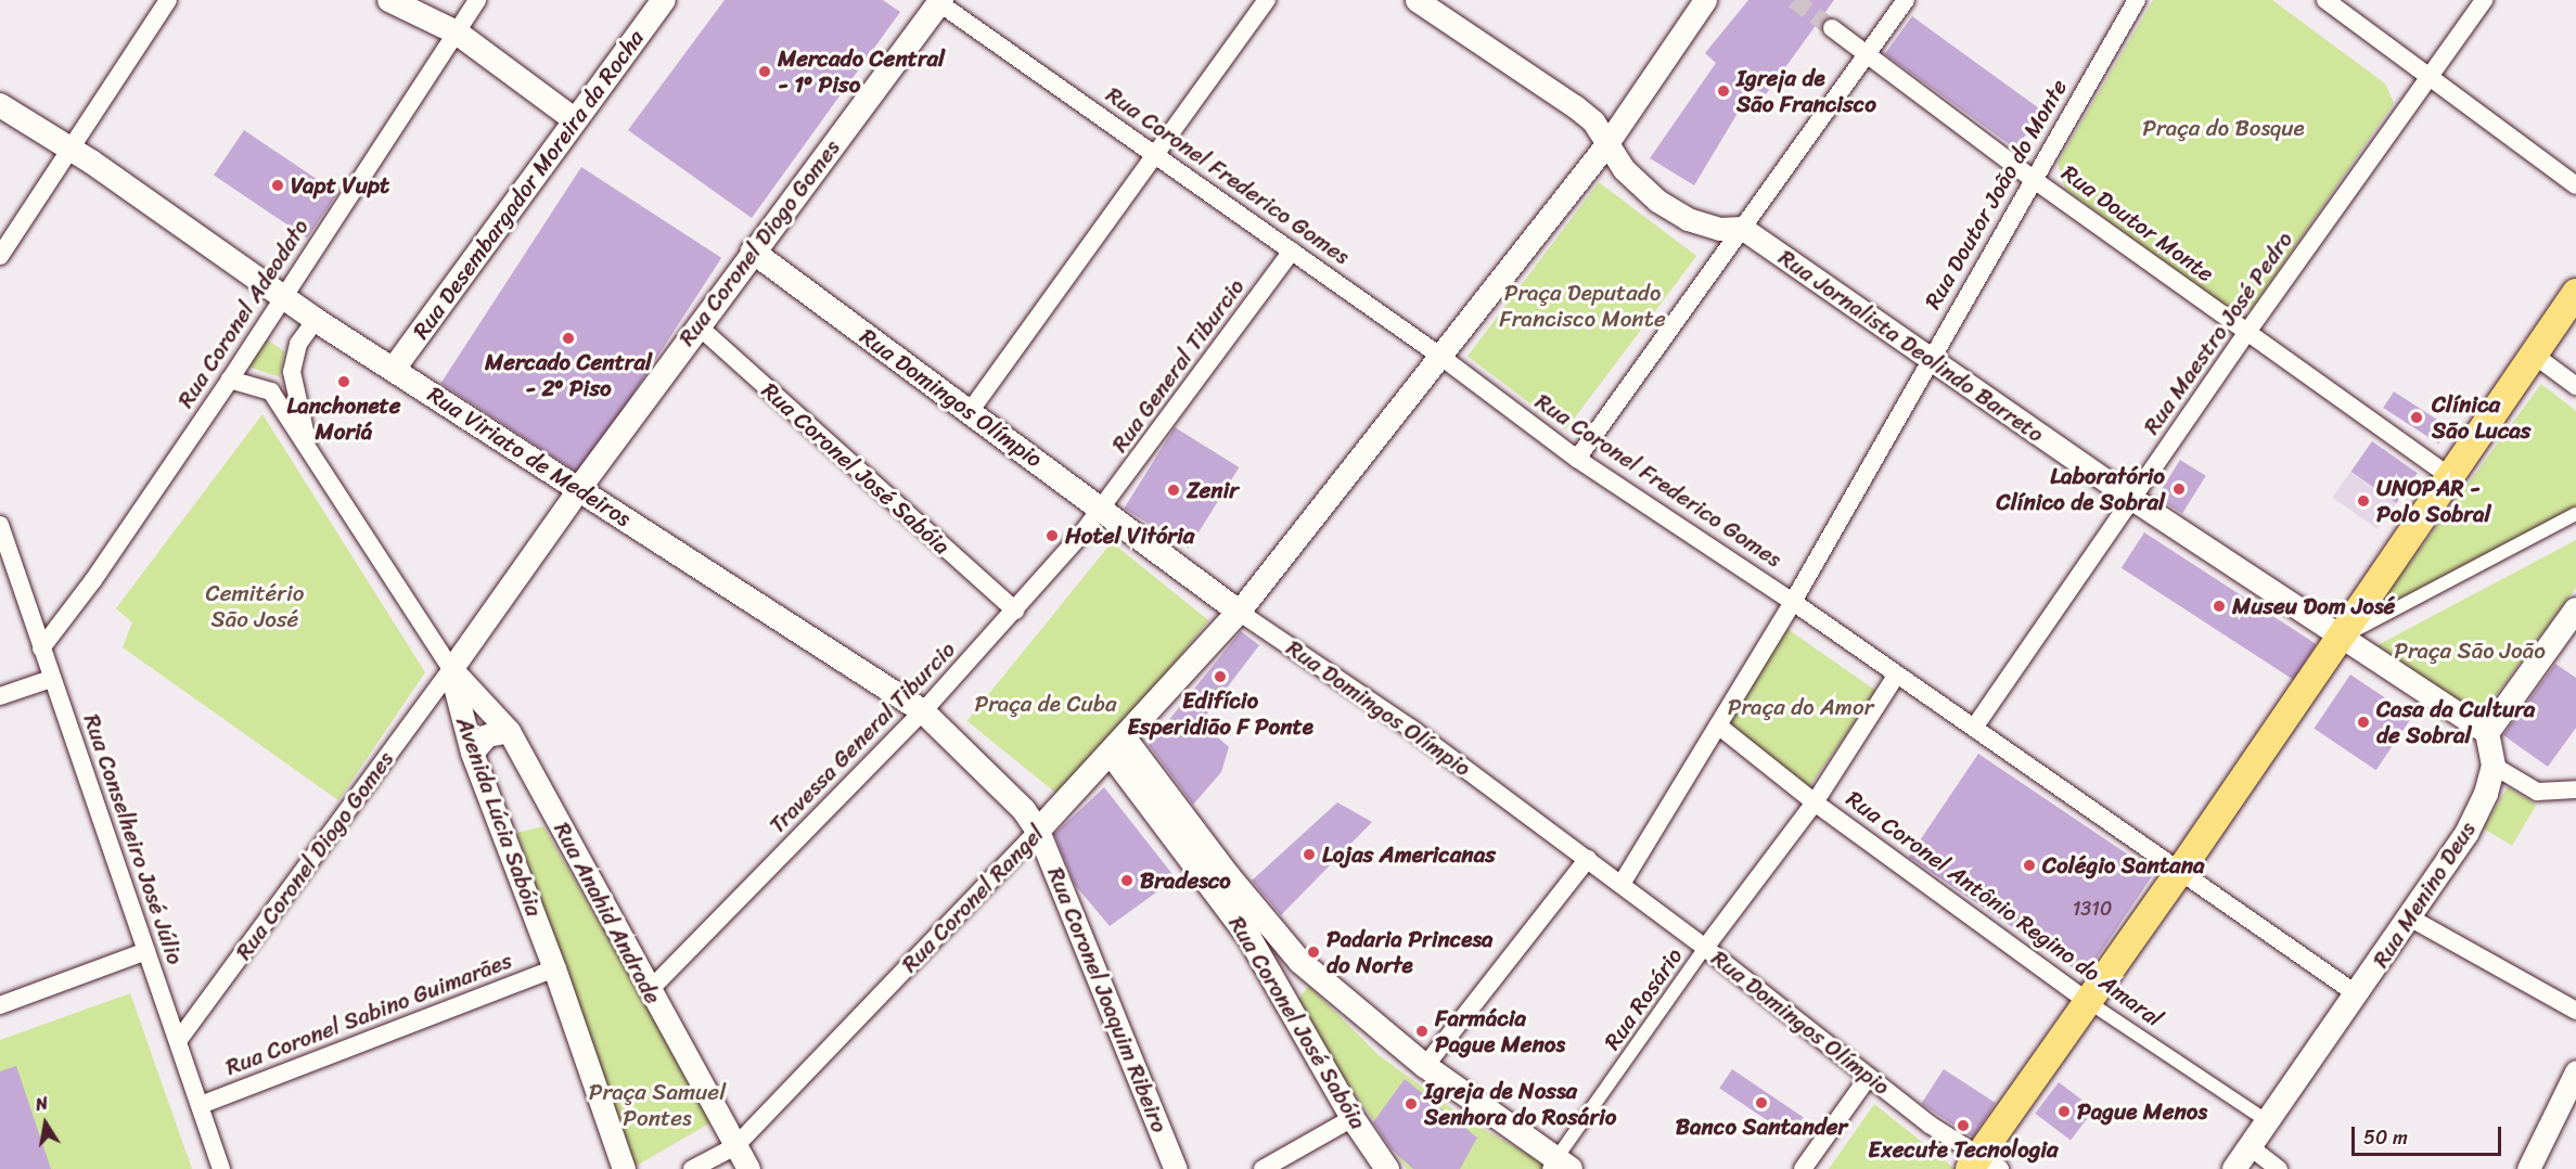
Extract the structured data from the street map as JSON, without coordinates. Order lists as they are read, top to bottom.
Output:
{
  "streets": {
    "main road": [
      "Rua Desembargador Moreira da Rocha",
      "Rua Coronel Diogo Gomes",
      "Rua Domingos Olímpio",
      "Rua Viriato de Medeiros",
      "Rua Coronel José Sabóia",
      "Rua Menino Deus",
      "Rua Coronel Rangel"
    ],
    "street": [
      "Rua Coronel Frederico Gomes",
      "Rua Doutor João do Monte",
      "Rua Doutor Monte",
      "Rua Coronel Adeodato",
      "Rua Maestro José Pedro",
      "Rua Jornalista Deolindo Barreto",
      "Rua General Tiburcio",
      "Travessa General Tiburcio",
      "Avenida Lúcia Sabóia",
      "Rua Conselheiro José Júlio",
      "Rua Coronel Antônio Regino do Amaral",
      "Rua Anahid Andrade",
      "Rua Rosário",
      "Rua Coronel Joaquim Ribeiro",
      "Rua Coronel Sabino Guimarães"
    ]
  },
  "crossings": [
    ["Rua Coronel Frederico Gomes", "Rua Doutor João do Monte"],
    ["Rua Coronel Frederico Gomes", "Rua Coronel Diogo Gomes"],
    ["Rua Coronel Frederico Gomes", "Rua Maestro José Pedro"],
    ["Rua Coronel Frederico Gomes", "Rua General Tiburcio"],
    ["Rua Coronel Frederico Gomes", "Rua Menino Deus"],
    ["Rua Desembargador Moreira da Rocha", "Rua Viriato de Medeiros"],
    ["Rua Doutor João do Monte", "Rua Doutor Monte"],
    ["Rua Doutor João do Monte", "Rua Jornalista Deolindo Barreto"],
    ["Rua Doutor João do Monte", "Rua Domingos Olímpio"],
    ["Rua Doutor João do Monte", "Rua Coronel Antônio Regino do Amaral"],
    ["Rua Doutor Monte", "Rua Maestro José Pedro"],
    ["Rua Coronel Diogo Gomes", "Rua Domingos Olímpio"],
    ["Rua Coronel Diogo Gomes", "Rua Viriato de Medeiros"],
    ["Rua Coronel Diogo Gomes", "Rua Coronel José Sabóia"],
    ["Rua Coronel Diogo Gomes", "Avenida Lúcia Sabóia"],
    ["Rua Coronel Diogo Gomes", "Rua Conselheiro José Júlio"],
    ["Rua Coronel Diogo Gomes", "Rua Anahid Andrade"],
    ["Rua Coronel Adeodato", "Rua Viriato de Medeiros"],
    ["Rua Coronel Adeodato", "Avenida Lúcia Sabóia"],
    ["Rua Coronel Adeodato", "Rua Conselheiro José Júlio"],
    ["Rua Maestro José Pedro", "Rua Jornalista Deolindo Barreto"],
    ["Rua General Tiburcio", "Rua Domingos Olímpio"],
    ["Rua General Tiburcio", "Travessa General Tiburcio"],
    ["Rua Domingos Olímpio", "Travessa General Tiburcio"],
    ["Rua Domingos Olímpio", "Rua Coronel Rangel"],
    ["Rua Domingos Olímpio", "Rua Rosário"],
    ["Rua Viriato de Medeiros", "Travessa General Tiburcio"],
    ["Rua Viriato de Medeiros", "Avenida Lúcia Sabóia"],
    ["Rua Viriato de Medeiros", "Rua Coronel Rangel"],
    ["Rua Viriato de Medeiros", "Rua Coronel Joaquim Ribeiro"],
    ["Rua Coronel José Sabóia", "Travessa General Tiburcio"],
    ["Rua Coronel José Sabóia", "Rua Coronel Rangel"],
    ["Travessa General Tiburcio", "Rua Anahid Andrade"],
    ["Avenida Lúcia Sabóia", "Rua Anahid Andrade"],
    ["Avenida Lúcia Sabóia", "Rua Coronel Sabino Guimarães"],
    ["Rua Conselheiro José Júlio", "Rua Coronel Sabino Guimarães"],
    ["Rua Menino Deus", "Rua Coronel Antônio Regino do Amaral"],
    ["Rua Coronel Rangel", "Rua Anahid Andrade"],
    ["Rua Coronel Rangel", "Rua Coronel Joaquim Ribeiro"]
  ],
  "parks": [
    "Praça do Bosque",
    "Praça Deputado Francisco Monte",
    "Cemitério São José",
    "Praça São João",
    "Praça de Cuba",
    "Praça do Amor",
    "Praça Samuel Pontes"
  ],
  "places": [
    "Mercado Central - 1º Piso",
    "Igreja de São Francisco",
    "Vapt Vupt",
    "Mercado Central - 2º Piso",
    "Lanchonete Moriá",
    "Clínica São Lucas",
    "Laboratório Clínico de Sobral",
    "Zenir",
    "UNOPAR - Polo Sobral",
    "Hotel Vitória",
    "Museu Dom José",
    "Edifício Esperidião F Ponte",
    "Casa da Cultura de Sobral",
    "Lojas Americanas",
    "Colégio Santana",
    "Bradesco",
    "Padaria Princesa do Norte",
    "Farmácia Pague Menos",
    "Banco Santander",
    "Igreja de Nossa Senhora do Rosário",
    "Pague Menos",
    "Execute Tecnologia"
  ],
  "house_numbers": ["1310"],
  "scale_bar": "50 m",
  "north": "top"
}
